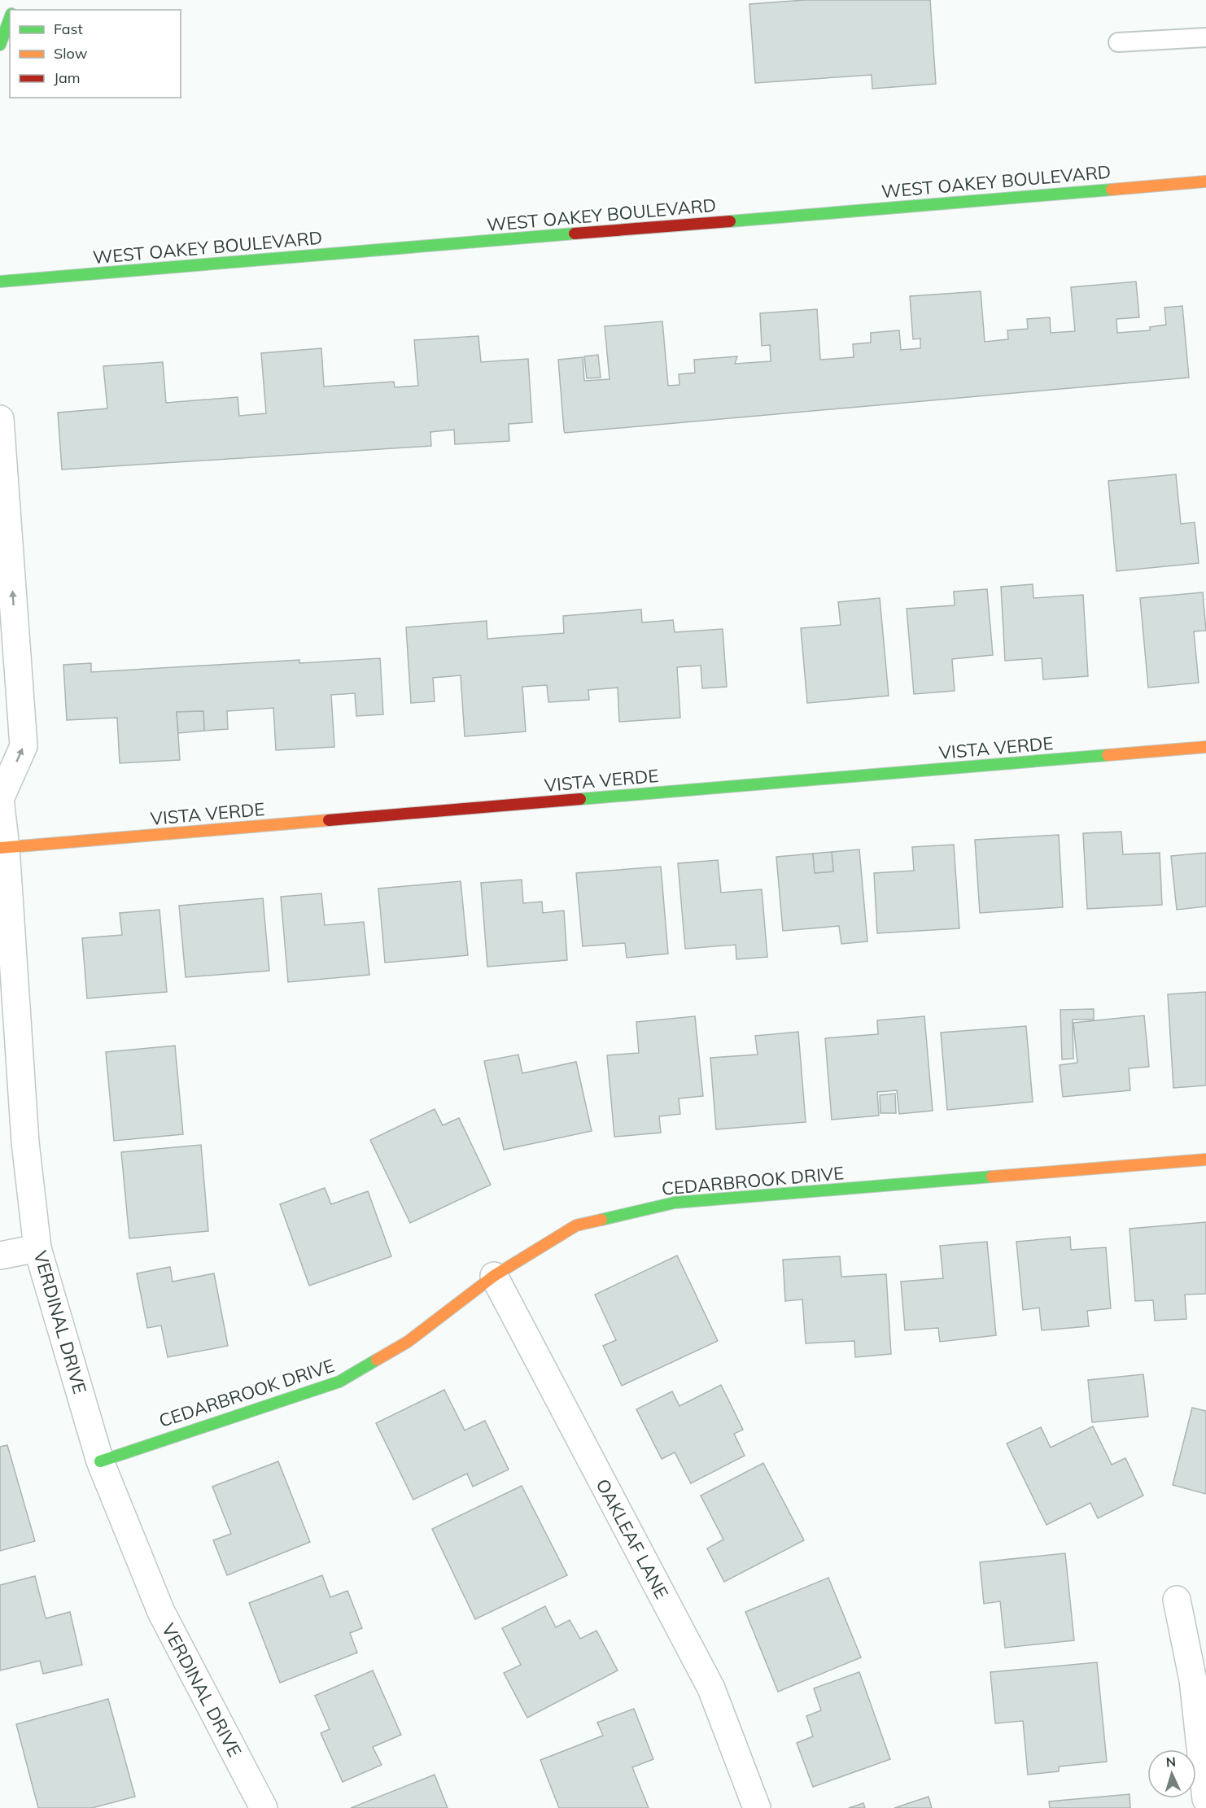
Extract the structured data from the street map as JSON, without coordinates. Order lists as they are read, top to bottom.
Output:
{
  "streets": {
    "street": [
      "WEST OAKEY BOULEVARD",
      "VISTA VERDE",
      "CEDARBROOK DRIVE",
      "VERDINAL DRIVE",
      "OAKLEAF LANE"
    ]
  },
  "crossings": [
    ["VISTA VERDE", "VERDINAL DRIVE"],
    ["CEDARBROOK DRIVE", "VERDINAL DRIVE"],
    ["CEDARBROOK DRIVE", "OAKLEAF LANE"]
  ],
  "legend": ["Fast", "Slow", "Jam"],
  "north": "top"
}
